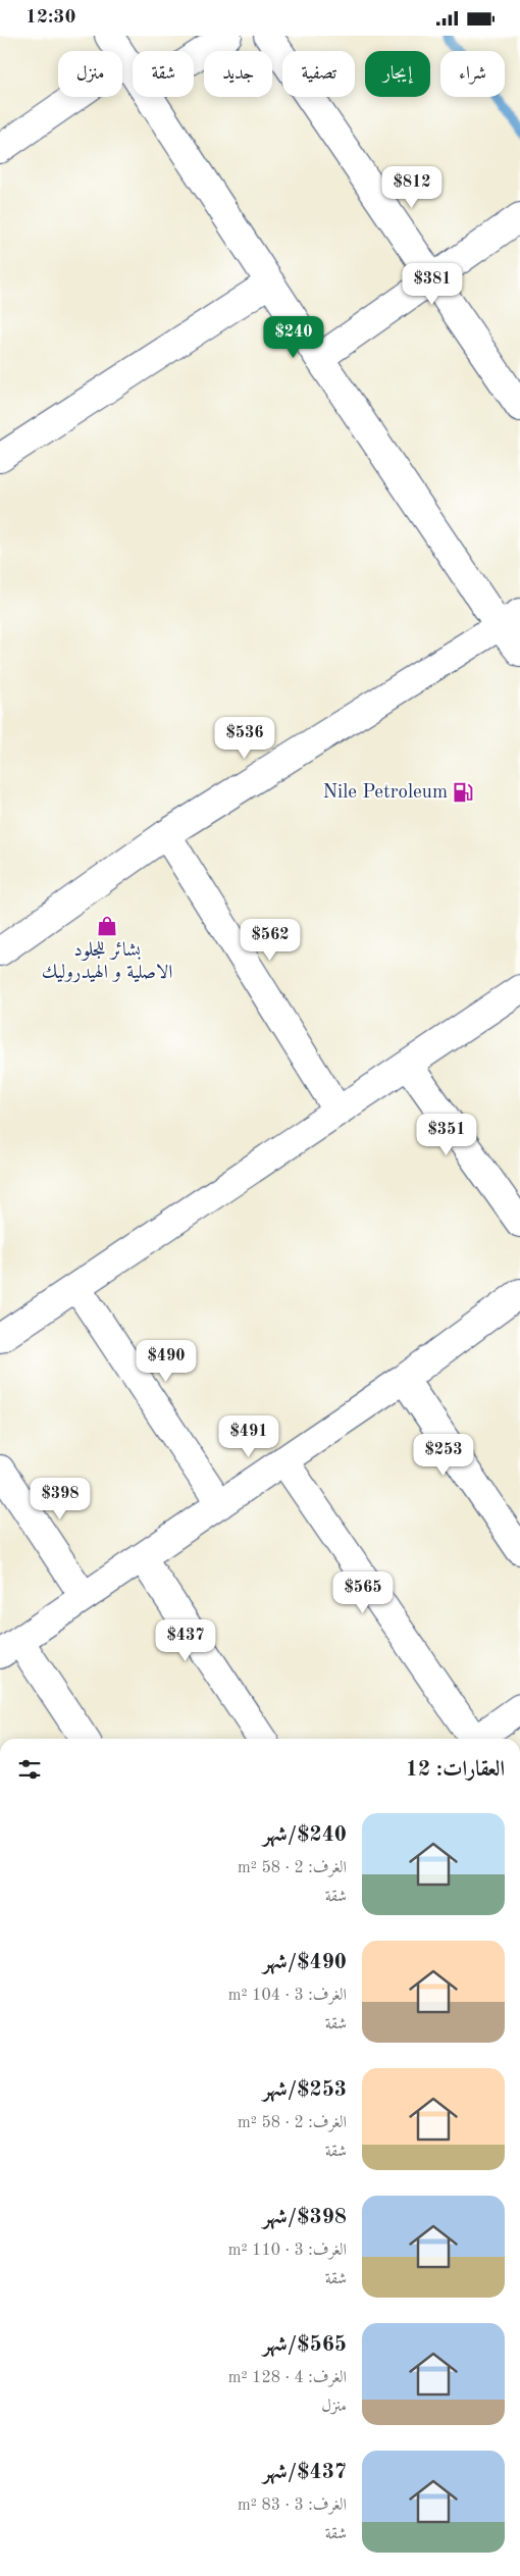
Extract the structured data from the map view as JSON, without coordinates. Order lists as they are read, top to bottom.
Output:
{
  "places": {
    "fuel station": ["Nile Petroleum"],
    "shop": ["بشائر للجلود الاصلية و الهيدروليك"]
  },
  "page": {
    "status": "12:30",
    "chip": [
      "شراء",
      "إيجار",
      "تصفية",
      "جديد",
      "شقة",
      "منزل"
    ],
    "price": [
      "$812",
      "$381",
      "$240",
      "$536",
      "$562",
      "$351",
      "$490",
      "$491",
      "$253",
      "$398",
      "$565",
      "$437"
    ],
    "heading": "العقارات: 12",
    "list": [
      {
        "name": "$240/شهر",
        "note": "الغرف: 2 · 58 m² · شقة"
      },
      {
        "name": "$490/شهر",
        "note": "الغرف: 3 · 104 m² · شقة"
      },
      {
        "name": "$253/شهر",
        "note": "الغرف: 2 · 58 m² · شقة"
      },
      {
        "name": "$398/شهر",
        "note": "الغرف: 3 · 110 m² · شقة"
      },
      {
        "name": "$565/شهر",
        "note": "الغرف: 4 · 128 m² · منزل"
      },
      {
        "name": "$437/شهر",
        "note": "الغرف: 3 · 83 m² · شقة"
      }
    ]
  }
}
